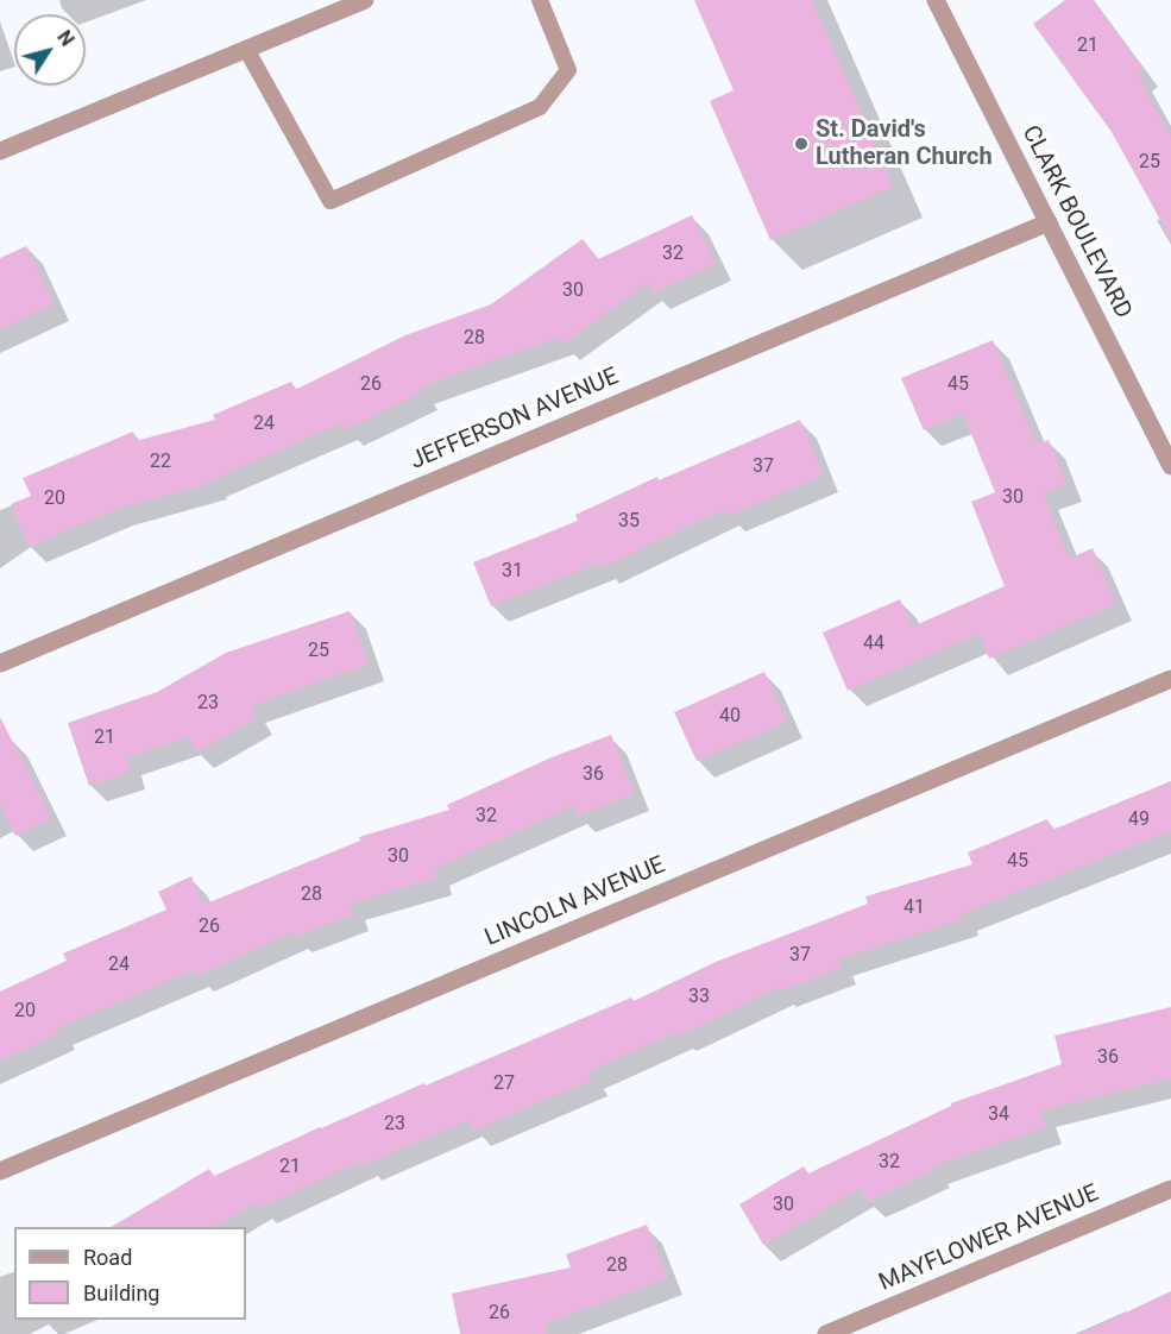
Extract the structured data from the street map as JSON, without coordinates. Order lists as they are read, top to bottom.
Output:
{
  "streets": {
    "street": [
      "CLARK BOULEVARD",
      "JEFFERSON AVENUE",
      "LINCOLN AVENUE",
      "MAYFLOWER AVENUE"
    ]
  },
  "crossings": [
    ["CLARK BOULEVARD", "JEFFERSON AVENUE"]
  ],
  "places": ["St. David's Lutheran Church"],
  "house_numbers": [
    "21",
    "25",
    "32",
    "30",
    "28",
    "26",
    "45",
    "24",
    "22",
    "37",
    "30",
    "20",
    "35",
    "31",
    "44",
    "25",
    "23",
    "40",
    "21",
    "36",
    "32",
    "49",
    "30",
    "45",
    "28",
    "41",
    "26",
    "37",
    "24",
    "33",
    "20",
    "36",
    "27",
    "34",
    "23",
    "32",
    "21",
    "30",
    "28",
    "26"
  ],
  "legend": ["Road", "Building"],
  "north": "top right"
}
